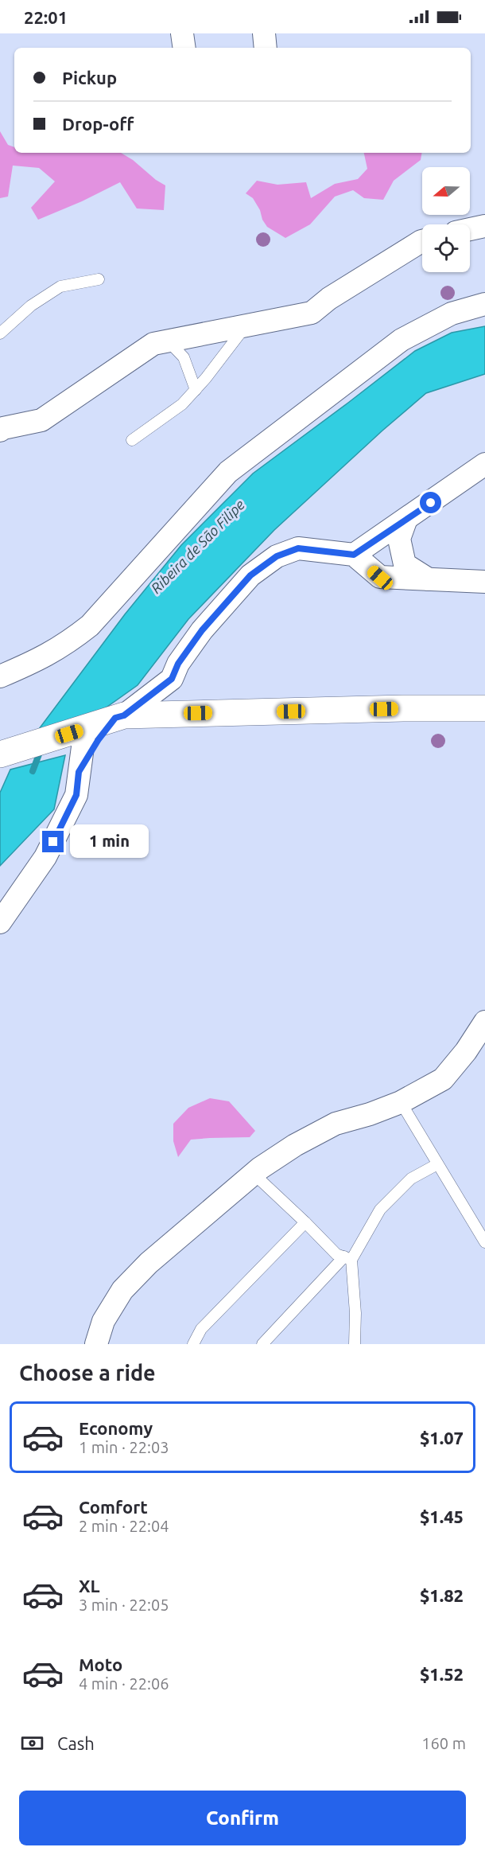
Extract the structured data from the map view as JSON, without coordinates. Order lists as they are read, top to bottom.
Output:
{
  "water": ["Ribeira de São Filipe"],
  "north": "left",
  "page": {
    "status": "22:01",
    "banner": ["Pickup", "Drop-off"],
    "bubble": "1 min",
    "heading": "Choose a ride",
    "list": [
      {
        "name": "Economy",
        "note": "1 min · 22:03",
        "value": "$1.07"
      },
      {
        "name": "Comfort",
        "note": "2 min · 22:04",
        "value": "$1.45"
      },
      {
        "name": "XL",
        "note": "3 min · 22:05",
        "value": "$1.82"
      },
      {
        "name": "Moto",
        "note": "4 min · 22:06",
        "value": "$1.52"
      }
    ],
    "pay": ["Cash", "160 m"],
    "buttons": "Confirm"
  }
}
